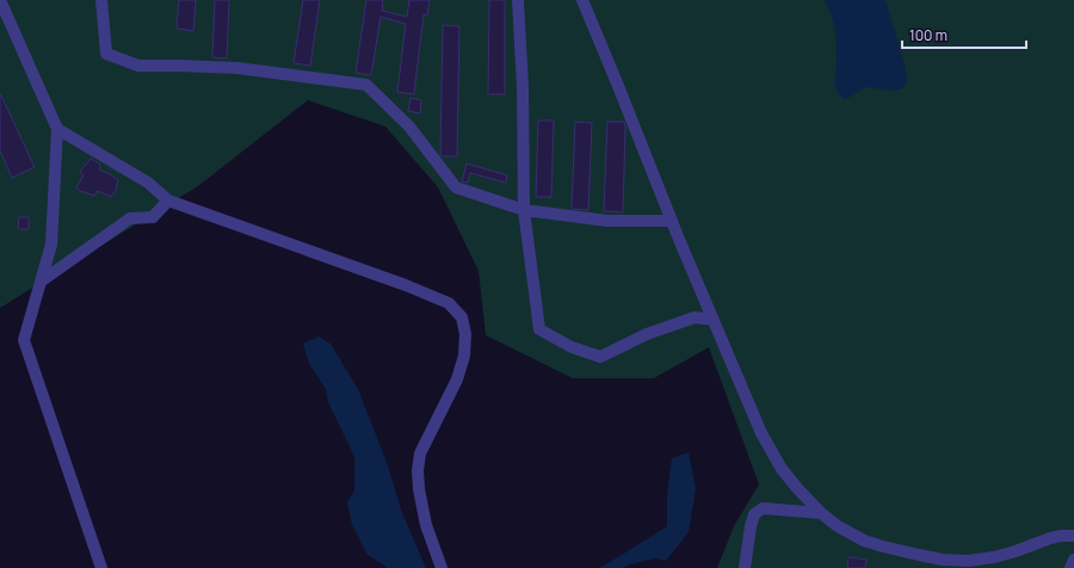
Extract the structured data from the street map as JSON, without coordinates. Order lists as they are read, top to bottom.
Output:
{
  "scale_bar": "100 m"
}
